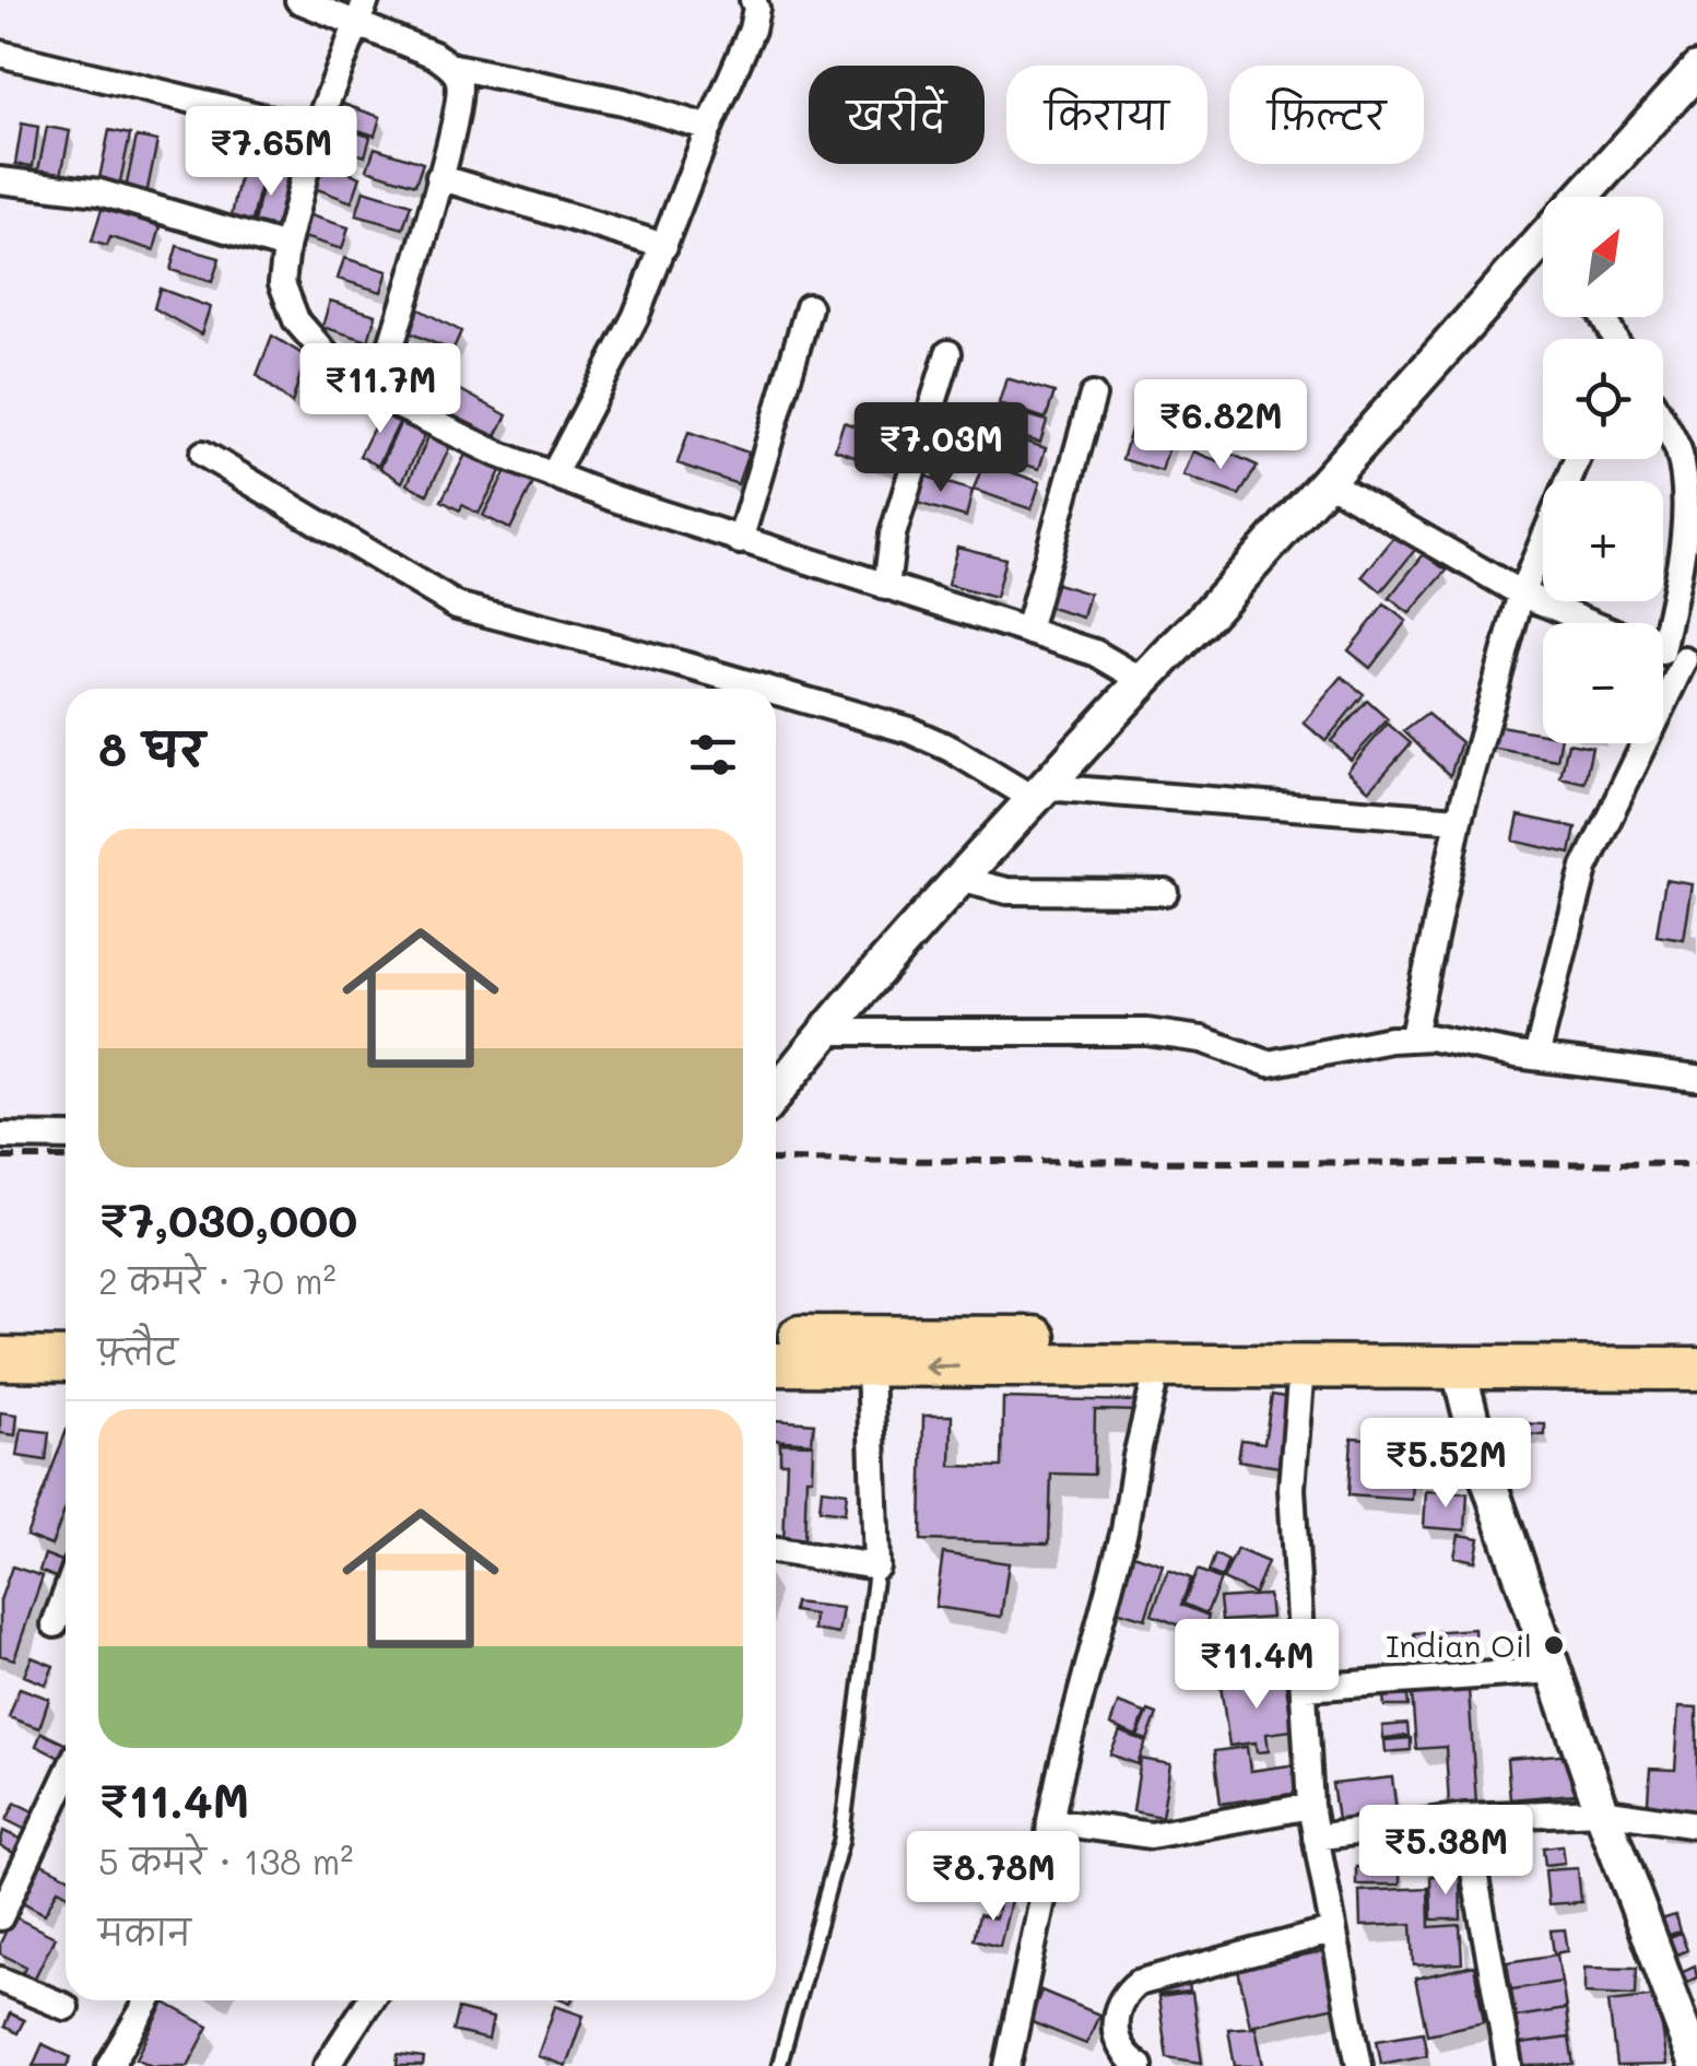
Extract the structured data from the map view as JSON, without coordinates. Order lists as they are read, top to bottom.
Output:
{
  "places": ["Indian Oil"],
  "north": "top right",
  "page": {
    "chip": ["खरीदें", "किराया", "फ़िल्टर"],
    "price": [
      "₹7.65M",
      "₹11.7M",
      "₹6.82M",
      "₹7.03M",
      "₹5.52M",
      "₹11.4M",
      "₹5.38M",
      "₹8.78M"
    ],
    "map_buttons": ["+", "−"],
    "heading": "8 घर",
    "list": [
      {
        "name": "₹7,030,000",
        "note": "2 कमरे · 70 m² · फ़्लैट"
      },
      {
        "name": "₹11.4M",
        "note": "5 कमरे · 138 m² · मकान"
      }
    ]
  }
}
